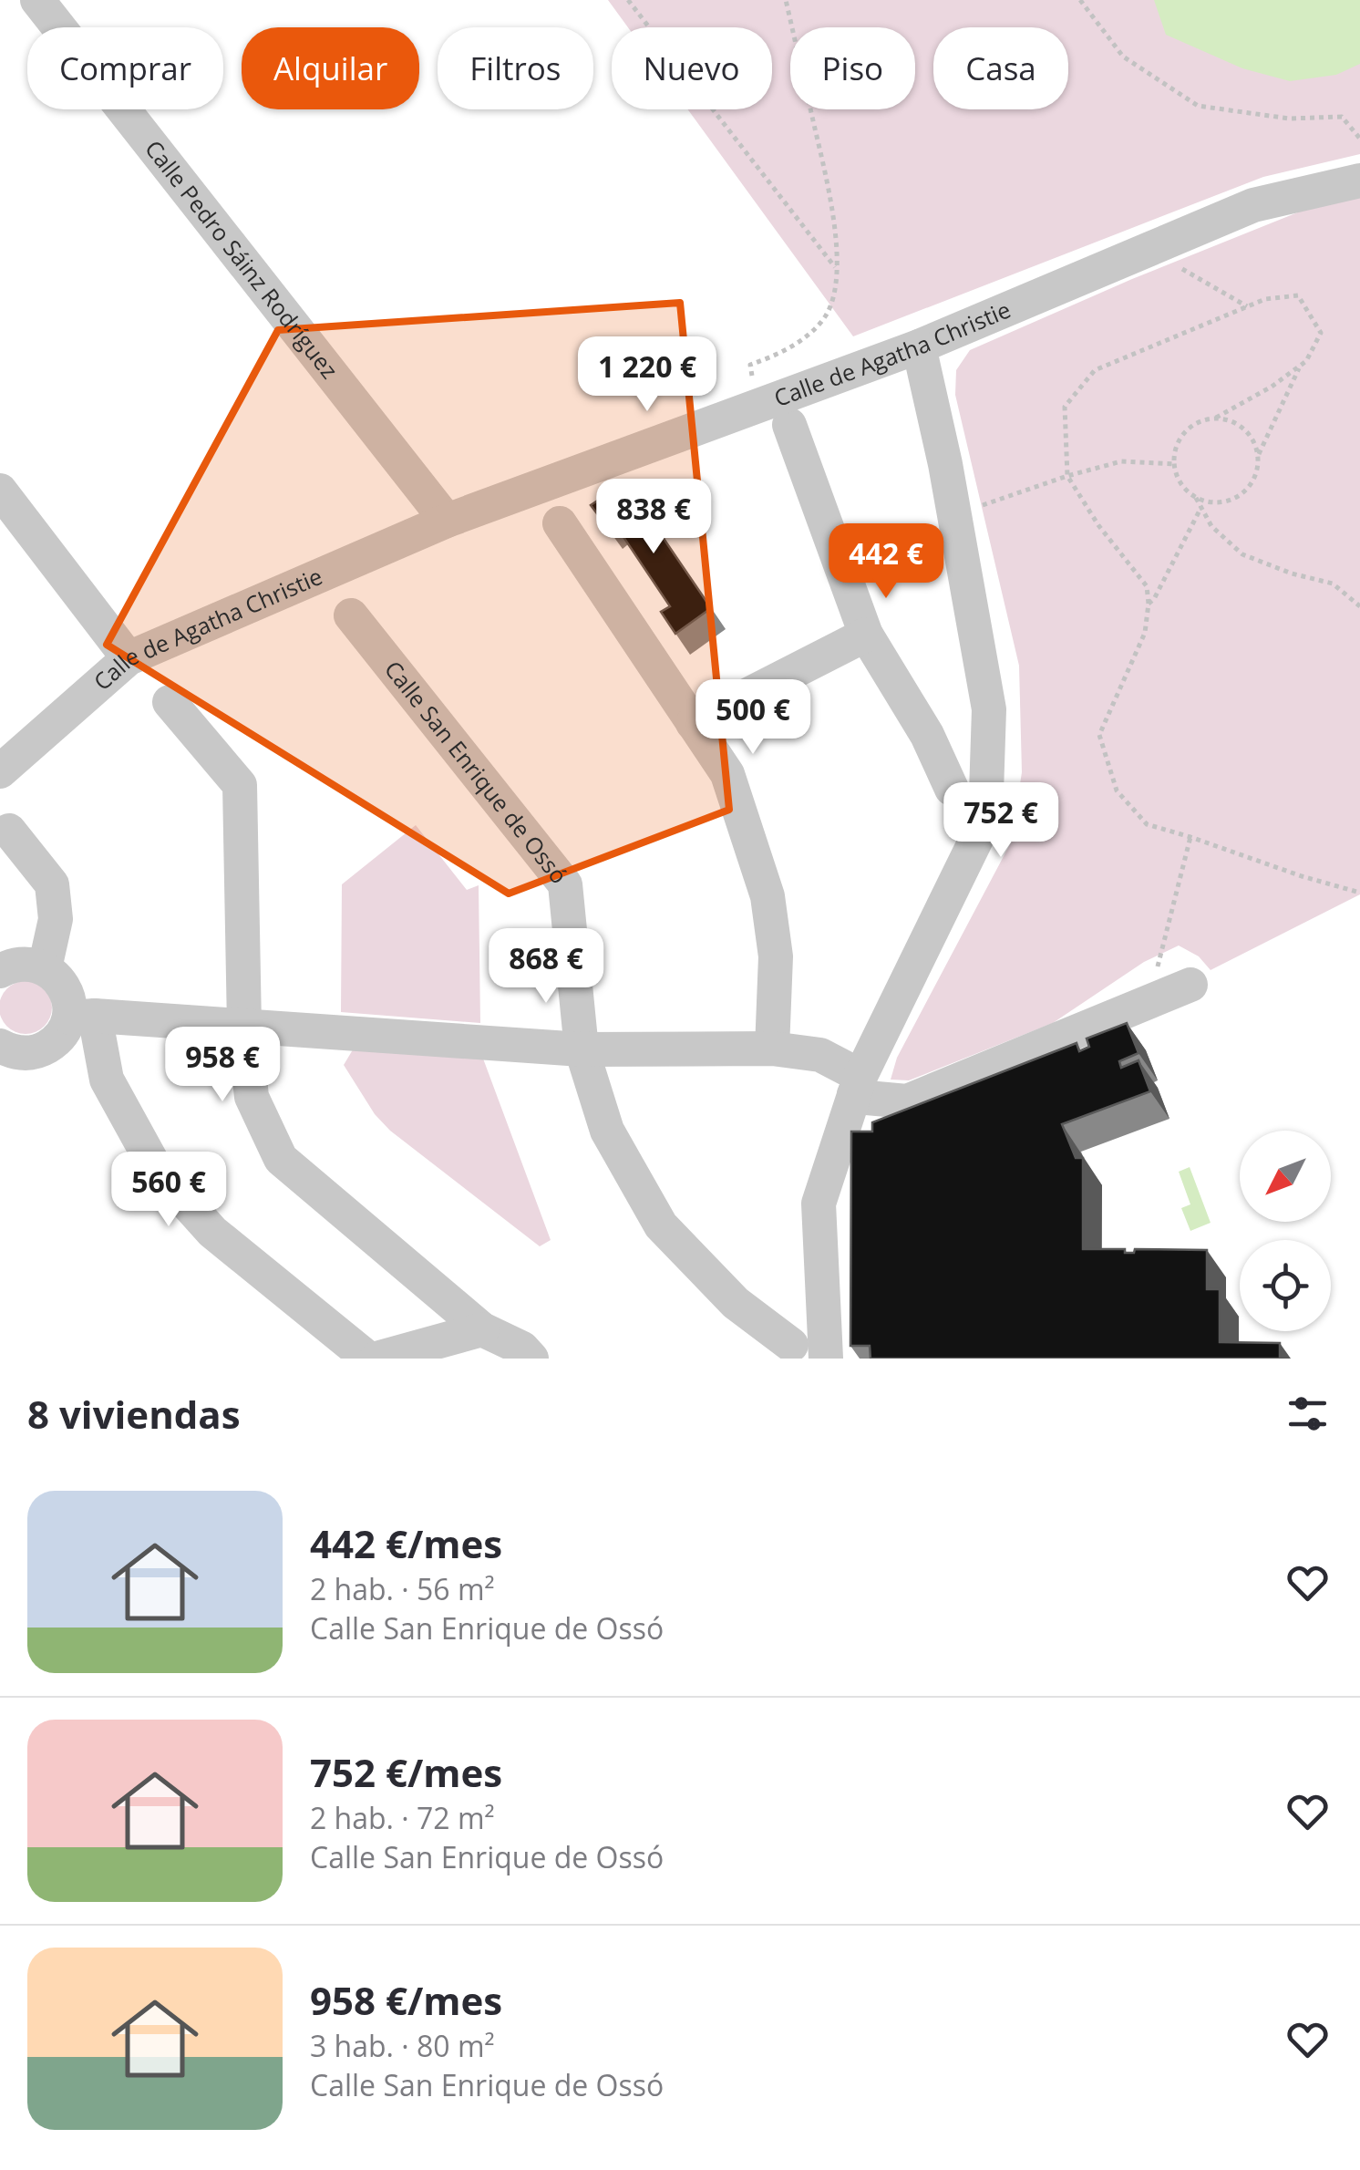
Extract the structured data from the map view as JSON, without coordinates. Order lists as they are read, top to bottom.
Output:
{
  "streets": {
    "street": ["Calle Pedro Sáinz Rodríguez", "Calle de Agatha Christie", "Calle San Enrique de Ossó"]
  },
  "crossings": [
    ["Calle Pedro Sáinz Rodríguez", "Calle de Agatha Christie"]
  ],
  "north": "bottom left",
  "page": {
    "chip": [
      "Comprar",
      "Alquilar",
      "Filtros",
      "Nuevo",
      "Piso",
      "Casa"
    ],
    "price": [
      "1 220 €",
      "838 €",
      "442 €",
      "500 €",
      "752 €",
      "868 €",
      "958 €",
      "560 €"
    ],
    "heading": "8 viviendas",
    "list": [
      {
        "name": "442 €/mes",
        "note": "2 hab. · 56 m² · Calle San Enrique de Ossó"
      },
      {
        "name": "752 €/mes",
        "note": "2 hab. · 72 m² · Calle San Enrique de Ossó"
      },
      {
        "name": "958 €/mes",
        "note": "3 hab. · 80 m² · Calle San Enrique de Ossó"
      }
    ]
  }
}
